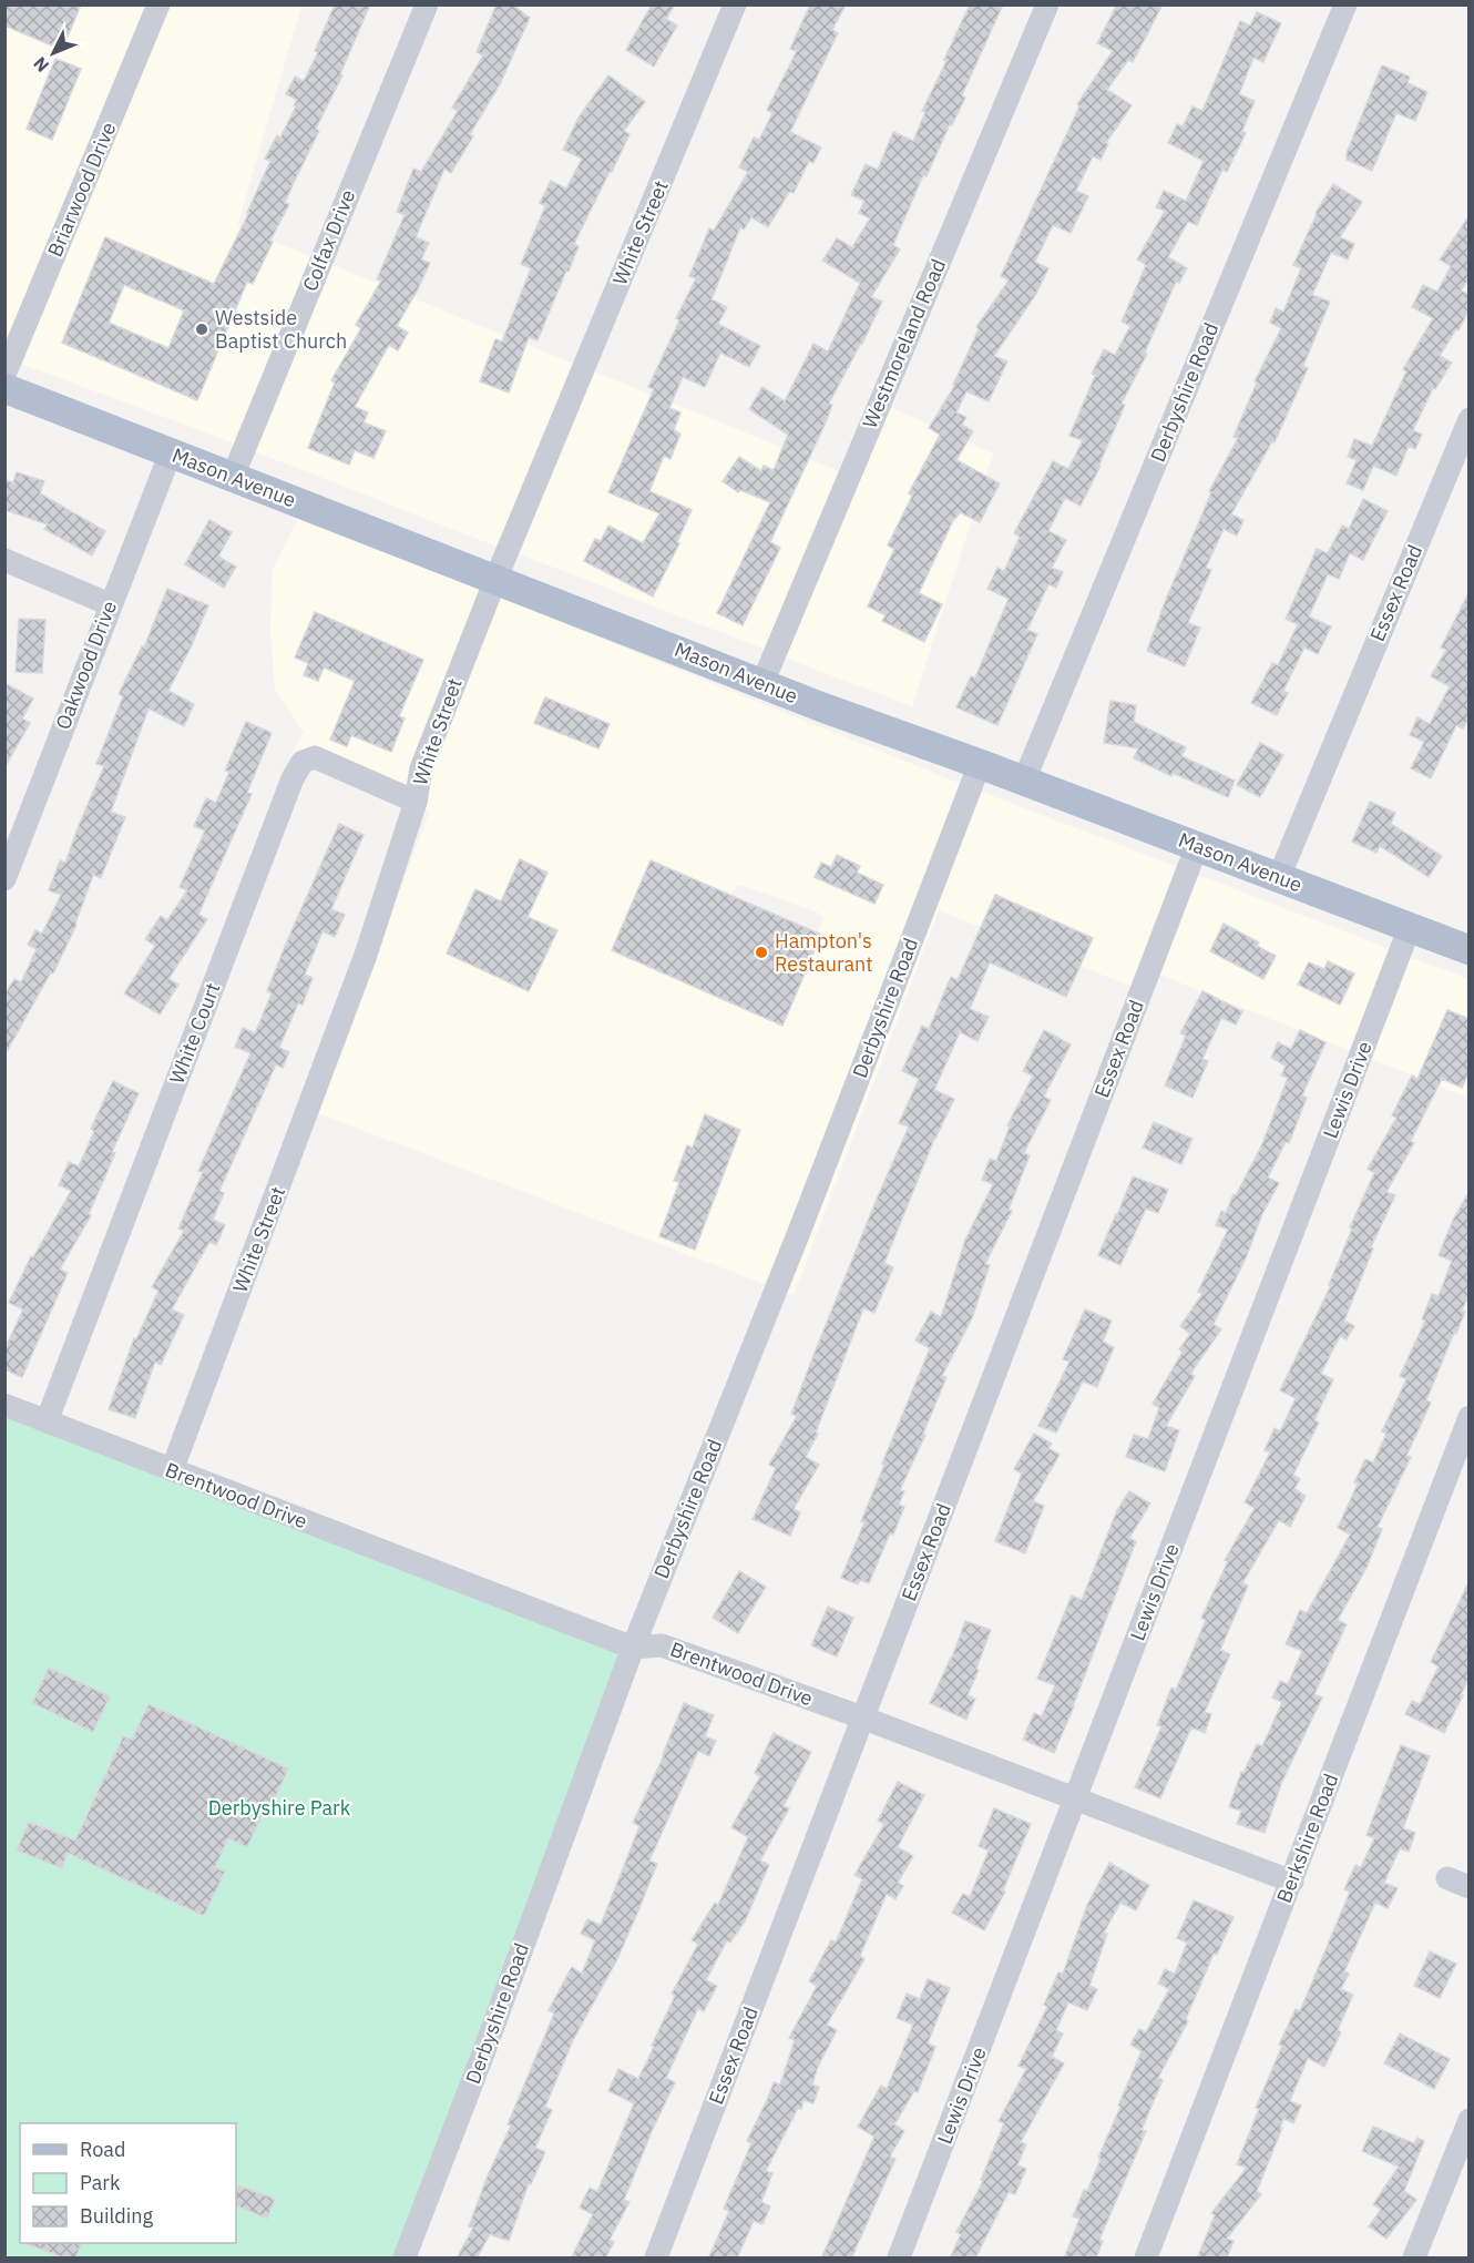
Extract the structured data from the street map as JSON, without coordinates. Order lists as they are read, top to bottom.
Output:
{
  "streets": {
    "main road": ["Mason Avenue"],
    "street": [
      "Briarwood Drive",
      "White Street",
      "Colfax Drive",
      "Westmoreland Road",
      "Derbyshire Road",
      "Essex Road",
      "Oakwood Drive",
      "White Court",
      "Lewis Drive",
      "Brentwood Drive",
      "Berkshire Road"
    ]
  },
  "crossings": [
    ["White Street", "Mason Avenue"],
    ["White Street", "White Court"],
    ["White Street", "Brentwood Drive"],
    ["Colfax Drive", "Mason Avenue"],
    ["Westmoreland Road", "Mason Avenue"],
    ["Derbyshire Road", "Mason Avenue"],
    ["Derbyshire Road", "Brentwood Drive"],
    ["Mason Avenue", "Essex Road"],
    ["Mason Avenue", "Oakwood Drive"],
    ["Mason Avenue", "Lewis Drive"],
    ["Essex Road", "Brentwood Drive"],
    ["White Court", "Brentwood Drive"],
    ["Lewis Drive", "Brentwood Drive"],
    ["Brentwood Drive", "Berkshire Road"]
  ],
  "parks": ["Derbyshire Park"],
  "places": ["Westside Baptist Church", "Hampton's Restaurant"],
  "legend": ["Road", "Park", "Building"],
  "north": "bottom left"
}
